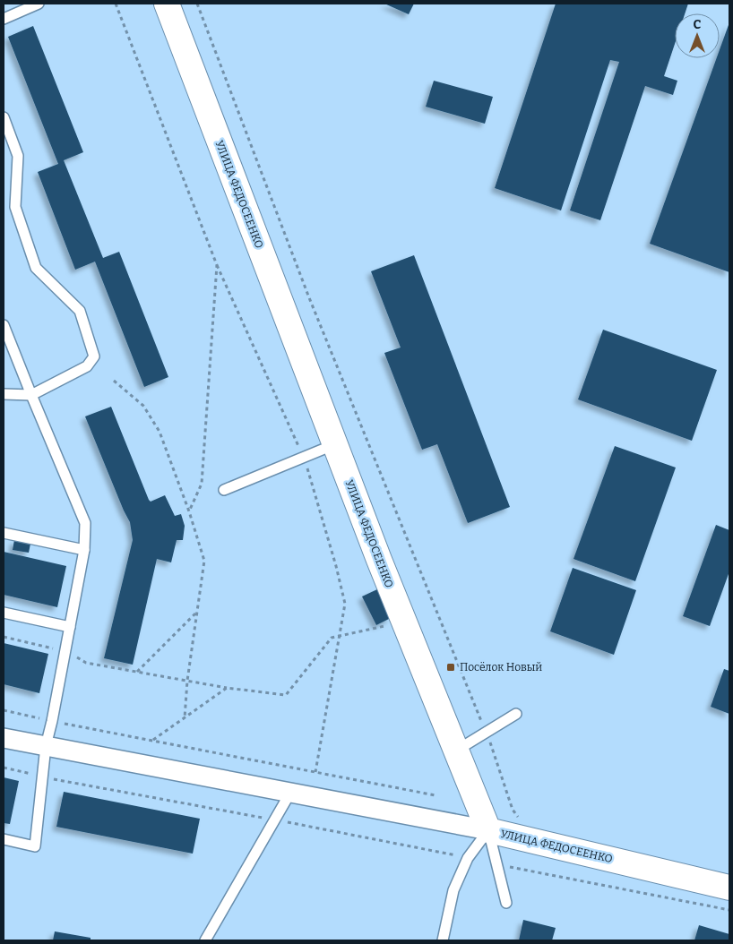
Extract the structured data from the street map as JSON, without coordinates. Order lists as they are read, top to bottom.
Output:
{
  "streets": {
    "street": ["УЛИЦА ФЕДОСЕЕНКО"]
  },
  "places": {
    "transit": ["Посёлок Новый"]
  },
  "north": "top"
}
